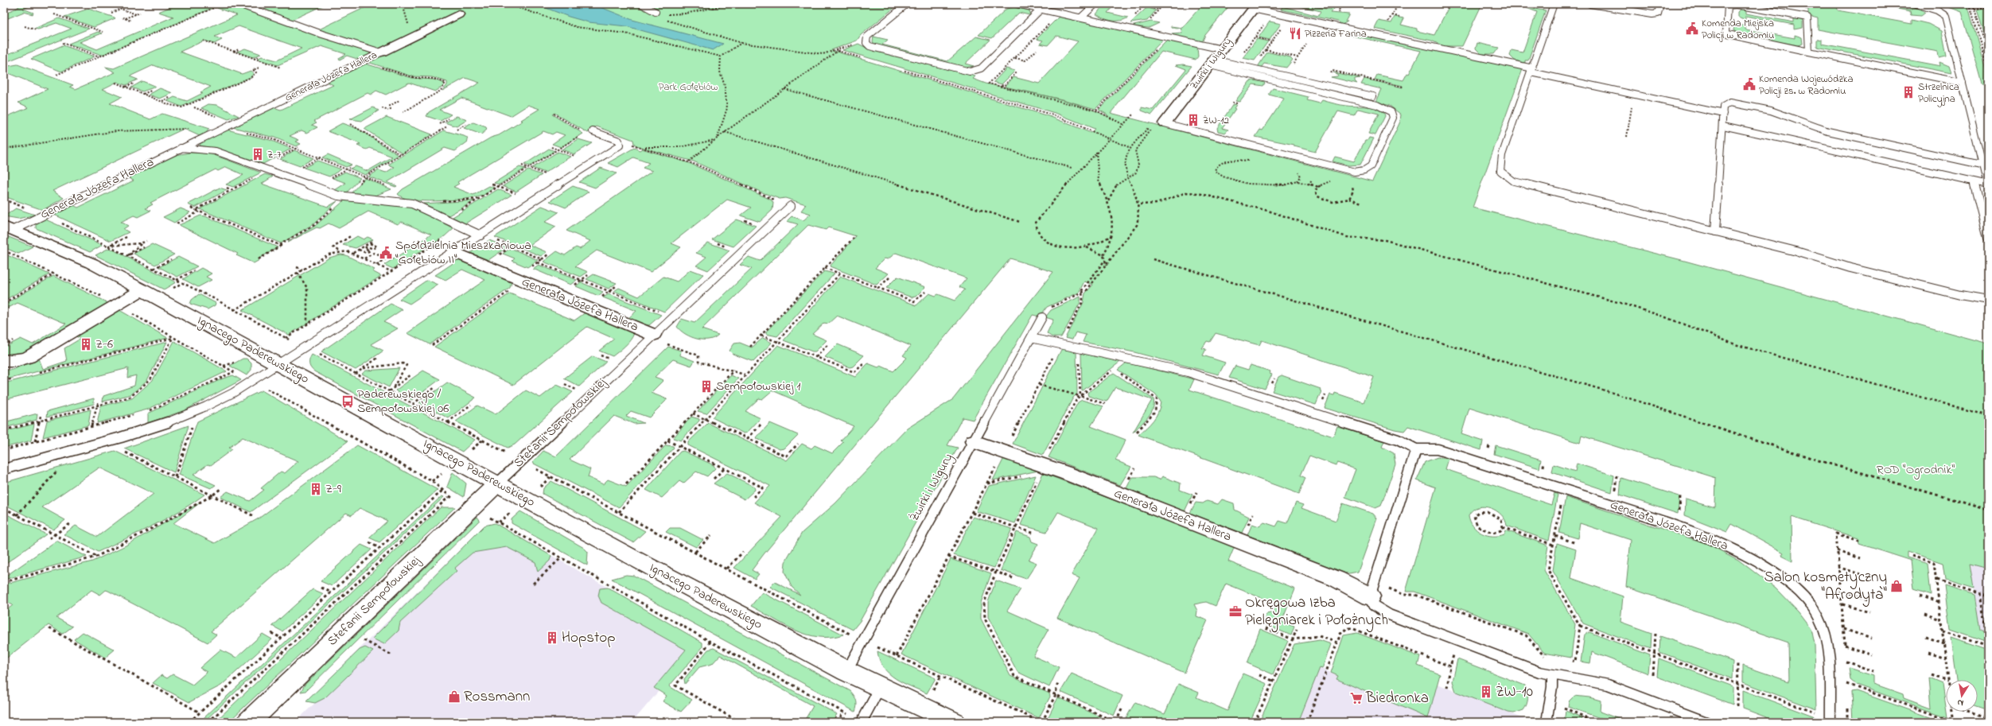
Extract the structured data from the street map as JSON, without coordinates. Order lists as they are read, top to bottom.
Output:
{
  "streets": {
    "street": [
      "Żwirki i Wigury",
      "Generała Józefa Hallera",
      "Ignacego Paderewskiego",
      "Stefanii Sempołowskiej"
    ]
  },
  "crossings": [
    ["Żwirki i Wigury", "Generała Józefa Hallera"],
    ["Żwirki i Wigury", "Ignacego Paderewskiego"],
    ["Generała Józefa Hallera", "Ignacego Paderewskiego"],
    ["Generała Józefa Hallera", "Stefanii Sempołowskiej"],
    ["Ignacego Paderewskiego", "Stefanii Sempołowskiej"]
  ],
  "parks": ["Park Gołębiów", "ROD \"Ogrodnik\""],
  "places": {
    "public building": ["Komenda Miejska Policji w Radomiu", "Komenda Wojewódzka Policji zs. w Radomiu", "Spółdzielnia Mieszkaniowa \"Gołębiów II\""],
    "restaurant": ["Pizzeria Farina"],
    "building": [
      "Strzelnica Policyjna",
      "ŻW-12",
      "Z-7",
      "Z-6",
      "Sempołowskiej 1",
      "Z-9",
      "Hopstop",
      "ŻW-10"
    ],
    "bus stop": ["Paderewskiego / Sempołowskiej 06"],
    "shop": ["Salon kosmetyczny \"Afrodyta\"", "Rossmann"],
    "office": ["Okręgowa Izba Pielęgniarek i Położnych"],
    "supermarket": ["Biedronka"]
  },
  "north": "bottom"
}
